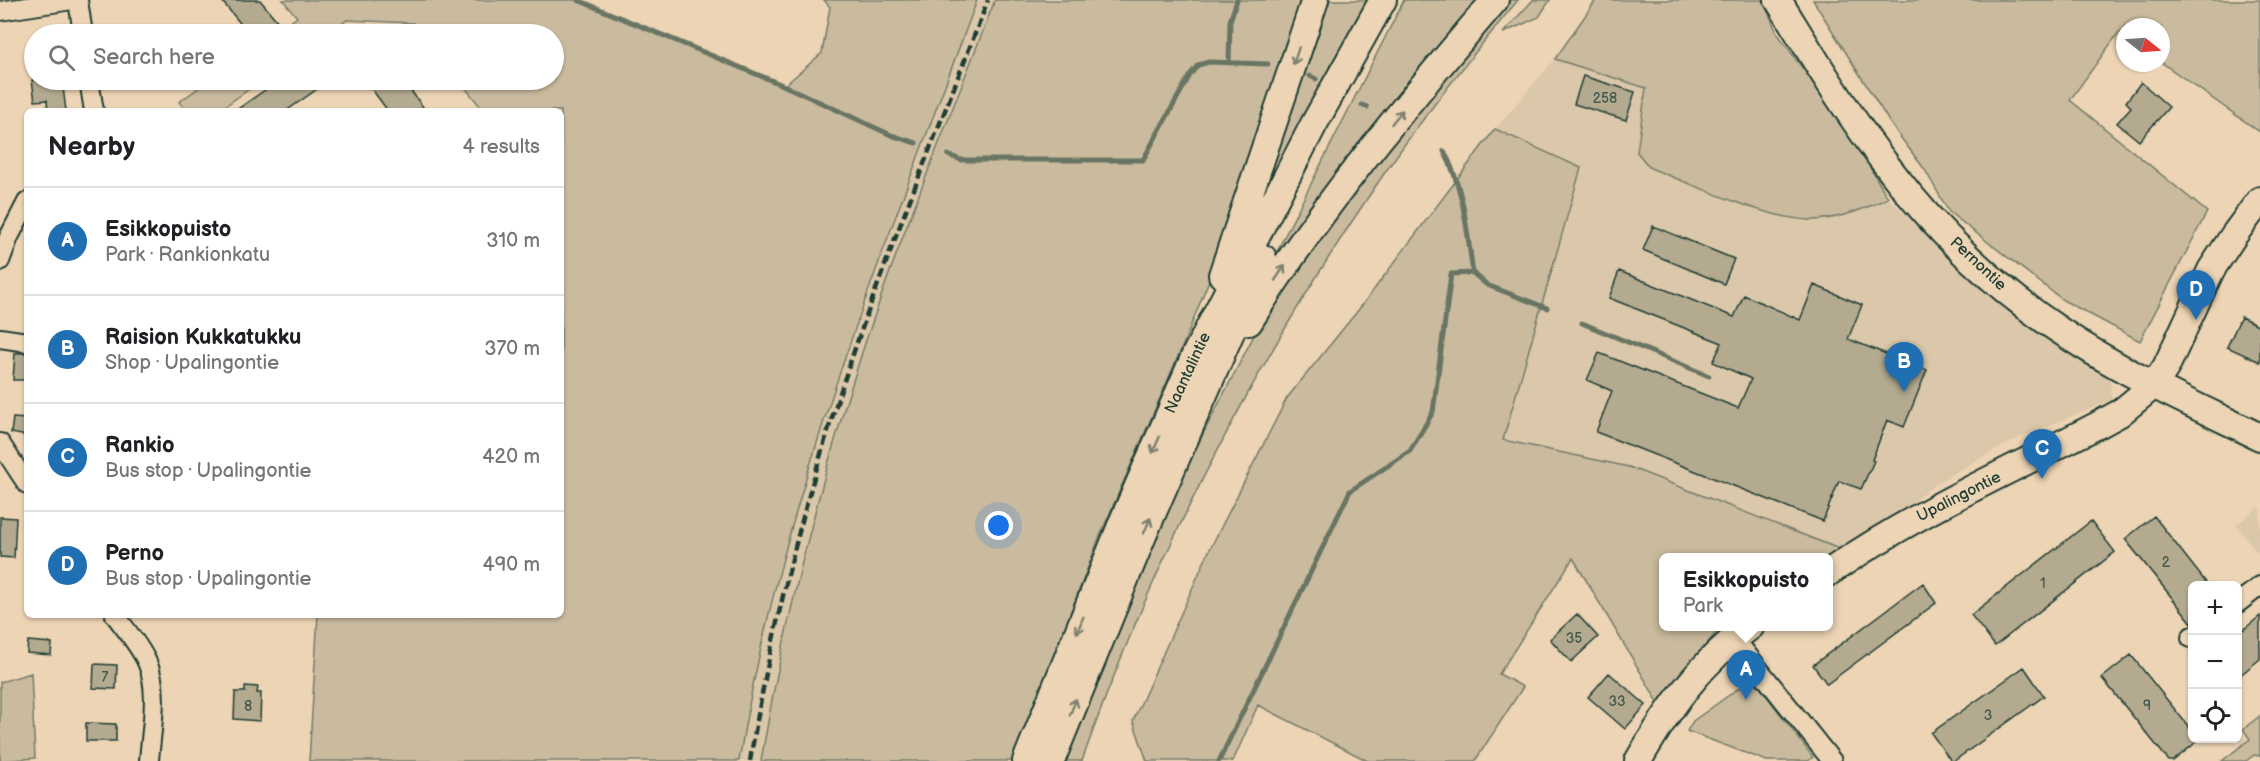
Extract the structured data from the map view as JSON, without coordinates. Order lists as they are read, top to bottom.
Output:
{
  "streets": {
    "main road": ["Pernontie", "Naantalintie", "Upalingontie"]
  },
  "crossings": [
    ["Pernontie", "Upalingontie"]
  ],
  "house_numbers": [
    "258",
    "2",
    "1",
    "35",
    "7",
    "33",
    "9",
    "8",
    "3"
  ],
  "north": "right",
  "page": {
    "search": "Search here",
    "heading": ["Nearby", "4 results"],
    "list": [
      {
        "mark": "A",
        "name": "Esikkopuisto",
        "note": "Park · Rankionkatu",
        "value": "310 m"
      },
      {
        "mark": "B",
        "name": "Raision Kukkatukku",
        "note": "Shop · Upalingontie",
        "value": "370 m"
      },
      {
        "mark": "C",
        "name": "Rankio",
        "note": "Bus stop · Upalingontie",
        "value": "420 m"
      },
      {
        "mark": "D",
        "name": "Perno",
        "note": "Bus stop · Upalingontie",
        "value": "490 m"
      }
    ],
    "pins": [
      "D",
      "B",
      "C",
      "A"
    ],
    "popup": ["Esikkopuisto", "Park"],
    "map_buttons": ["+", "−"]
  }
}
